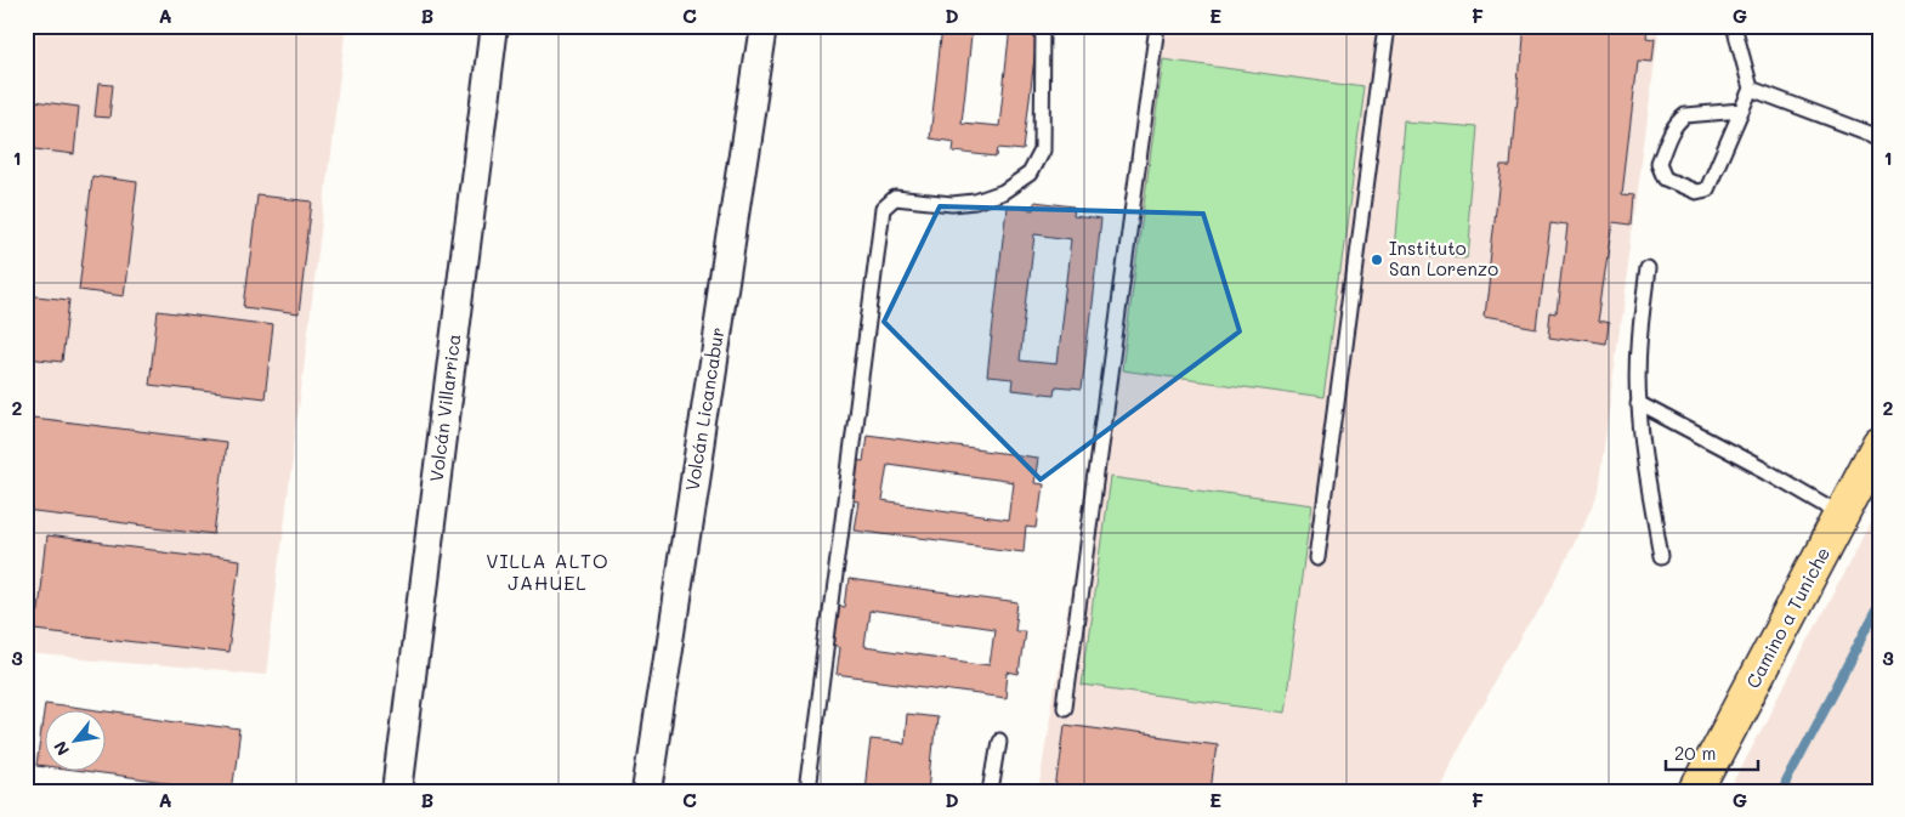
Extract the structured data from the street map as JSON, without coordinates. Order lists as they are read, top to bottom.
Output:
{
  "streets": {
    "main road": ["Camino a Tuniche"],
    "street": ["Volcán Villarrica", "Volcán Licancabur"]
  },
  "districts": ["VILLA ALTO JAHUEL"],
  "places": ["Instituto San Lorenzo"],
  "scale_bar": "20 m",
  "north": "bottom left",
  "grid": {
    "columns": [
      "A",
      "B",
      "C",
      "D",
      "E",
      "F",
      "G"
    ],
    "rows": ["1", "2", "3"]
  }
}
